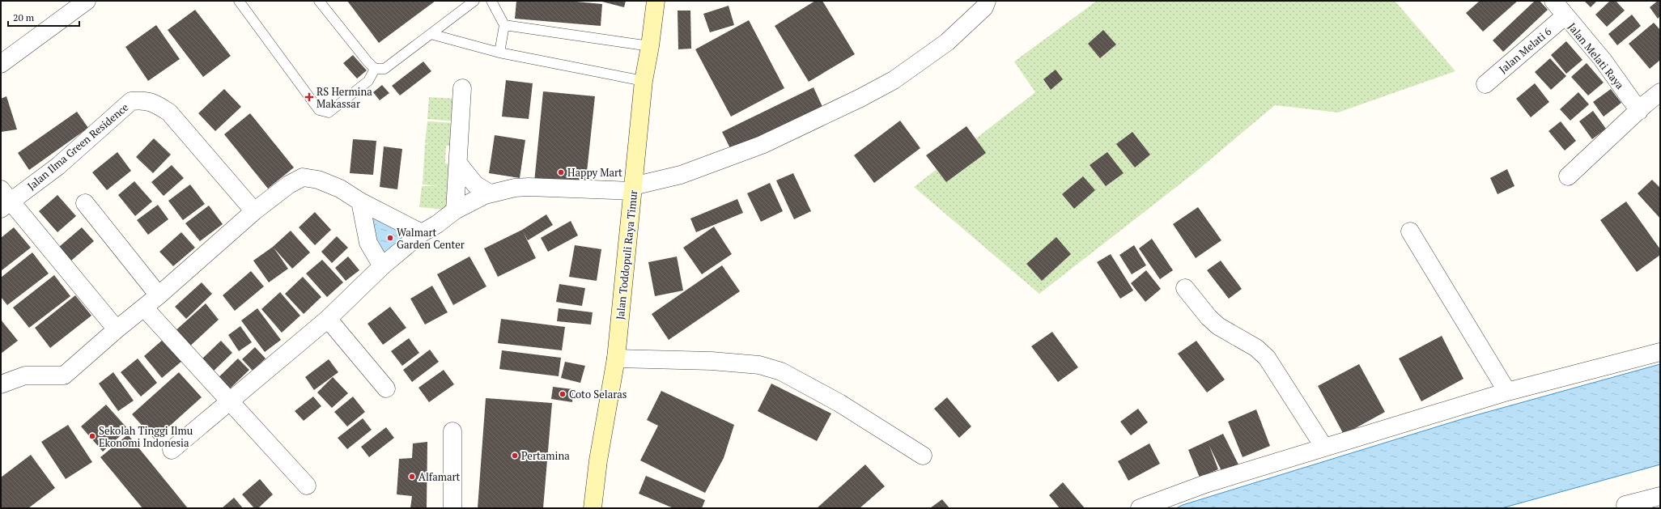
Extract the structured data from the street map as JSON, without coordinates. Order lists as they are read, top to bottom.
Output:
{
  "streets": {
    "main road": ["Jalan Toddopuli Raya Timur"],
    "street": ["Jalan Melati 6", "Jalan Melati Raya", "Jalan Ilma Green Residence"]
  },
  "crossings": [
    ["Jalan Melati 6", "Jalan Melati Raya"]
  ],
  "places": {
    "health": ["RS Hermina Makassar"],
    "other": [
      "Happy Mart",
      "Walmart Garden Center",
      "Coto Selaras",
      "Sekolah Tinggi Ilmu Ekonomi Indonesia",
      "Pertamina",
      "Alfamart"
    ]
  },
  "scale_bar": "20 m"
}
